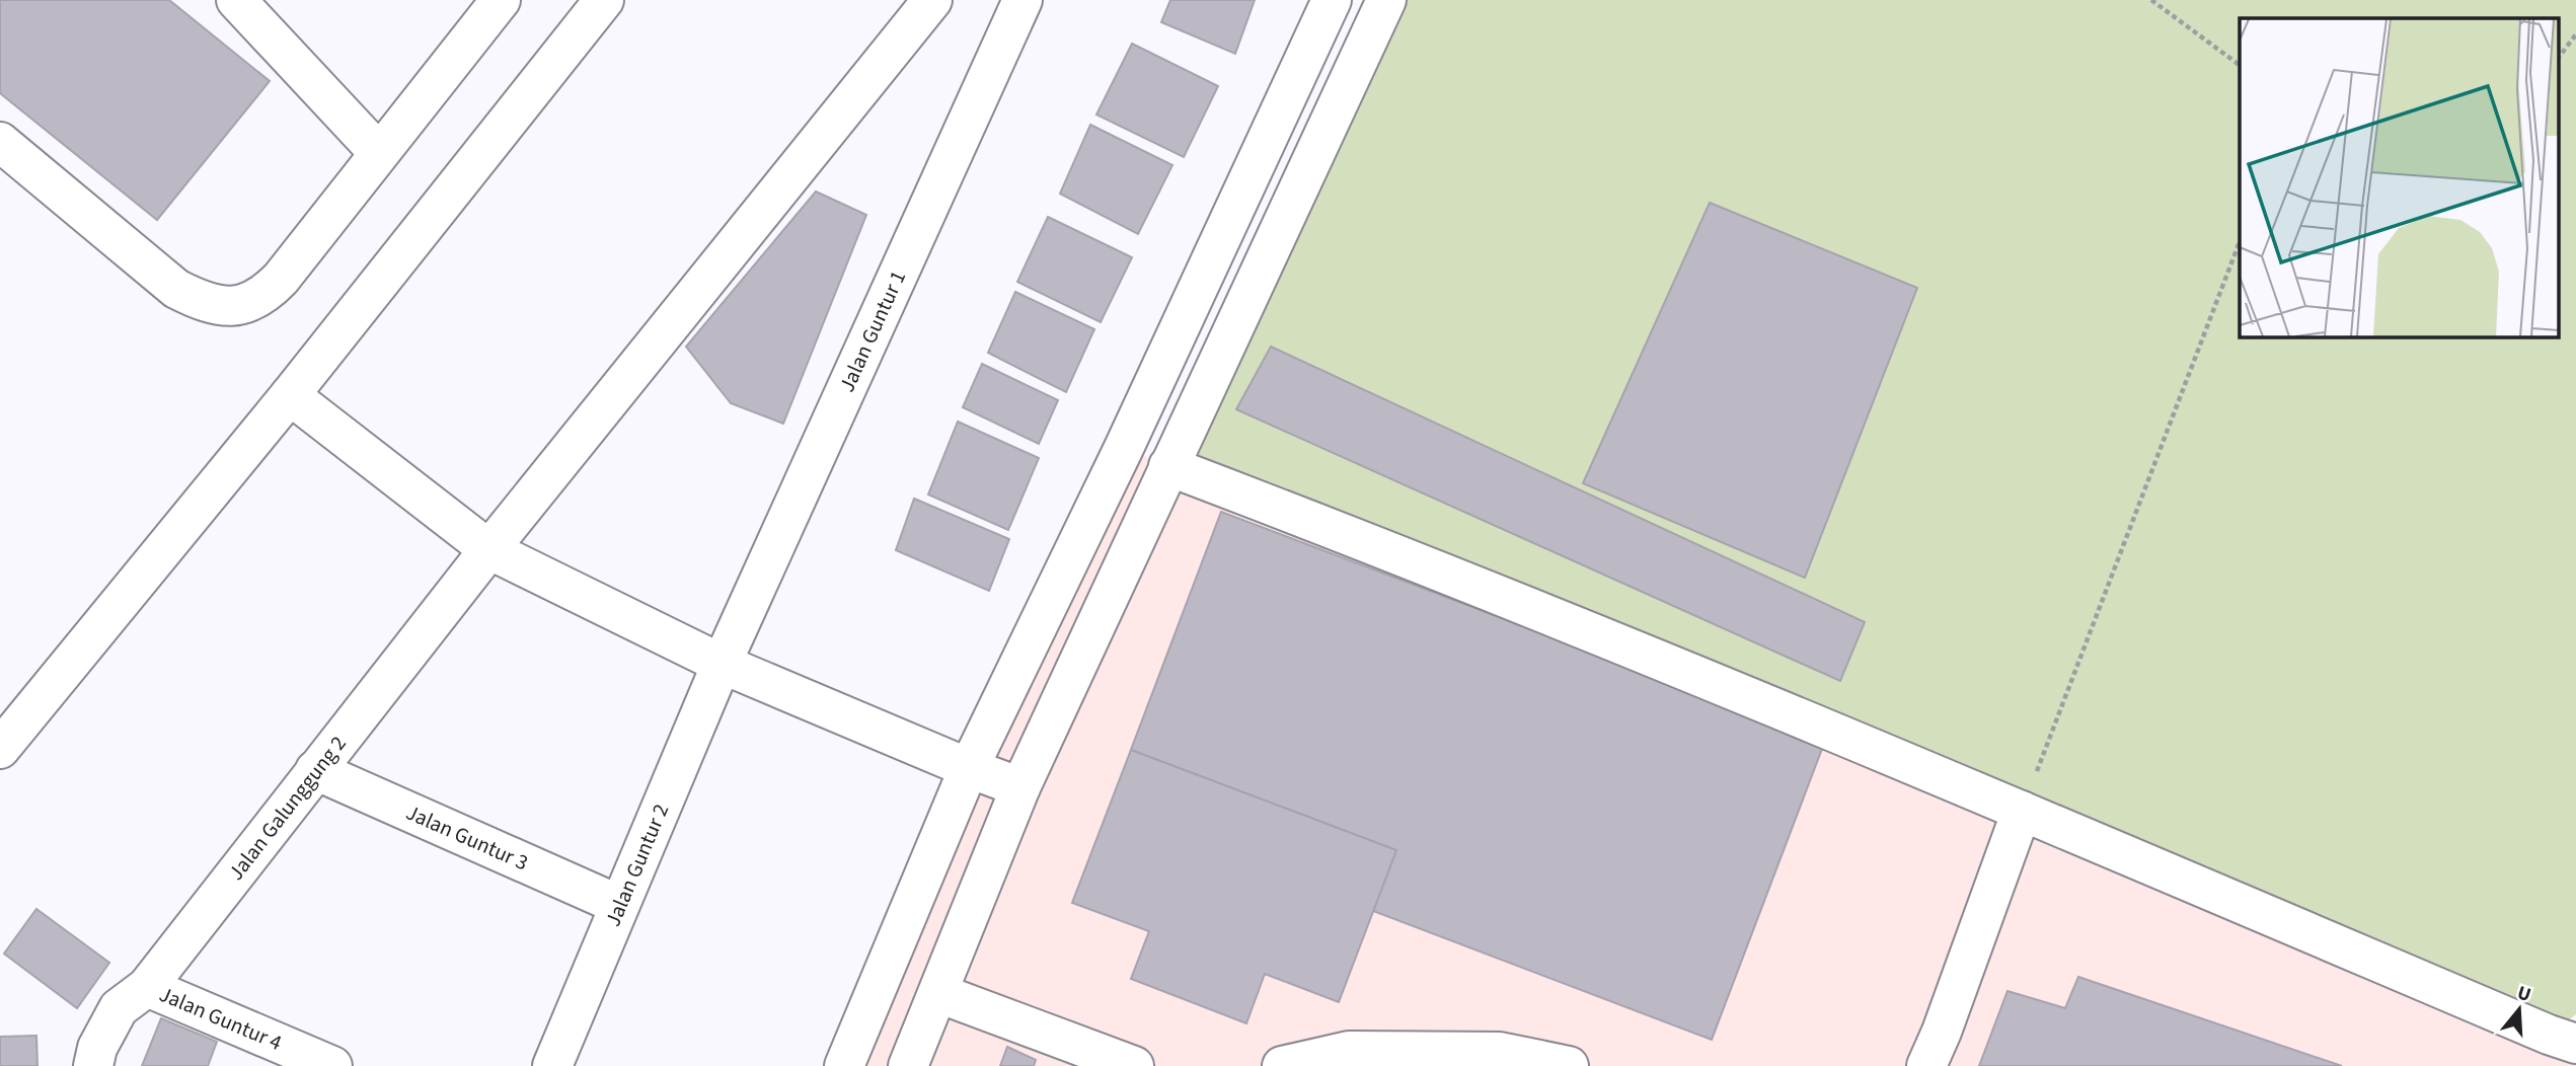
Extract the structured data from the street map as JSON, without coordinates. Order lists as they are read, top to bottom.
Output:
{
  "streets": {
    "street": [
      "Jalan Guntur 1",
      "Jalan Galunggung 2",
      "Jalan Guntur 3",
      "Jalan Guntur 2",
      "Jalan Guntur 4"
    ]
  },
  "crossings": [
    ["Jalan Guntur 1", "Jalan Guntur 2"],
    ["Jalan Galunggung 2", "Jalan Guntur 3"],
    ["Jalan Galunggung 2", "Jalan Guntur 4"],
    ["Jalan Guntur 3", "Jalan Guntur 2"]
  ],
  "north": "top"
}
